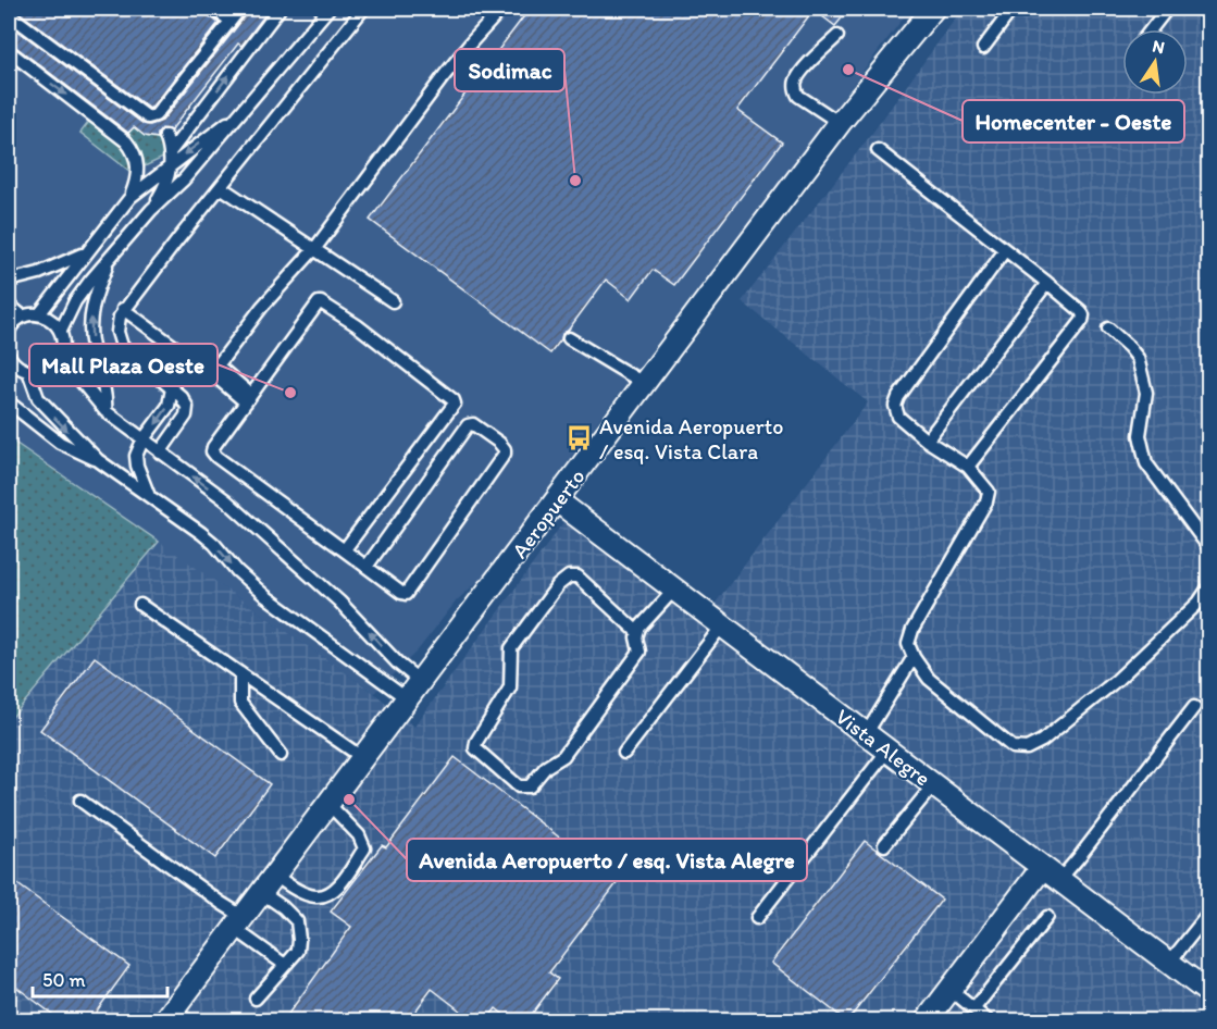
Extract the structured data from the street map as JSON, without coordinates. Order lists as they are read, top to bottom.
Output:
{
  "streets": {
    "street": ["Aeropuerto", "Vista Alegre"]
  },
  "crossings": [
    ["Aeropuerto", "Vista Alegre"]
  ],
  "places": {
    "other": [
      "Homecenter - Oeste",
      "Sodimac",
      "Mall Plaza Oeste",
      "Avenida Aeropuerto / esq. Vista Alegre"
    ],
    "bus stop": ["Avenida Aeropuerto / esq. Vista Clara"]
  },
  "scale_bar": "50 m",
  "north": "top"
}
